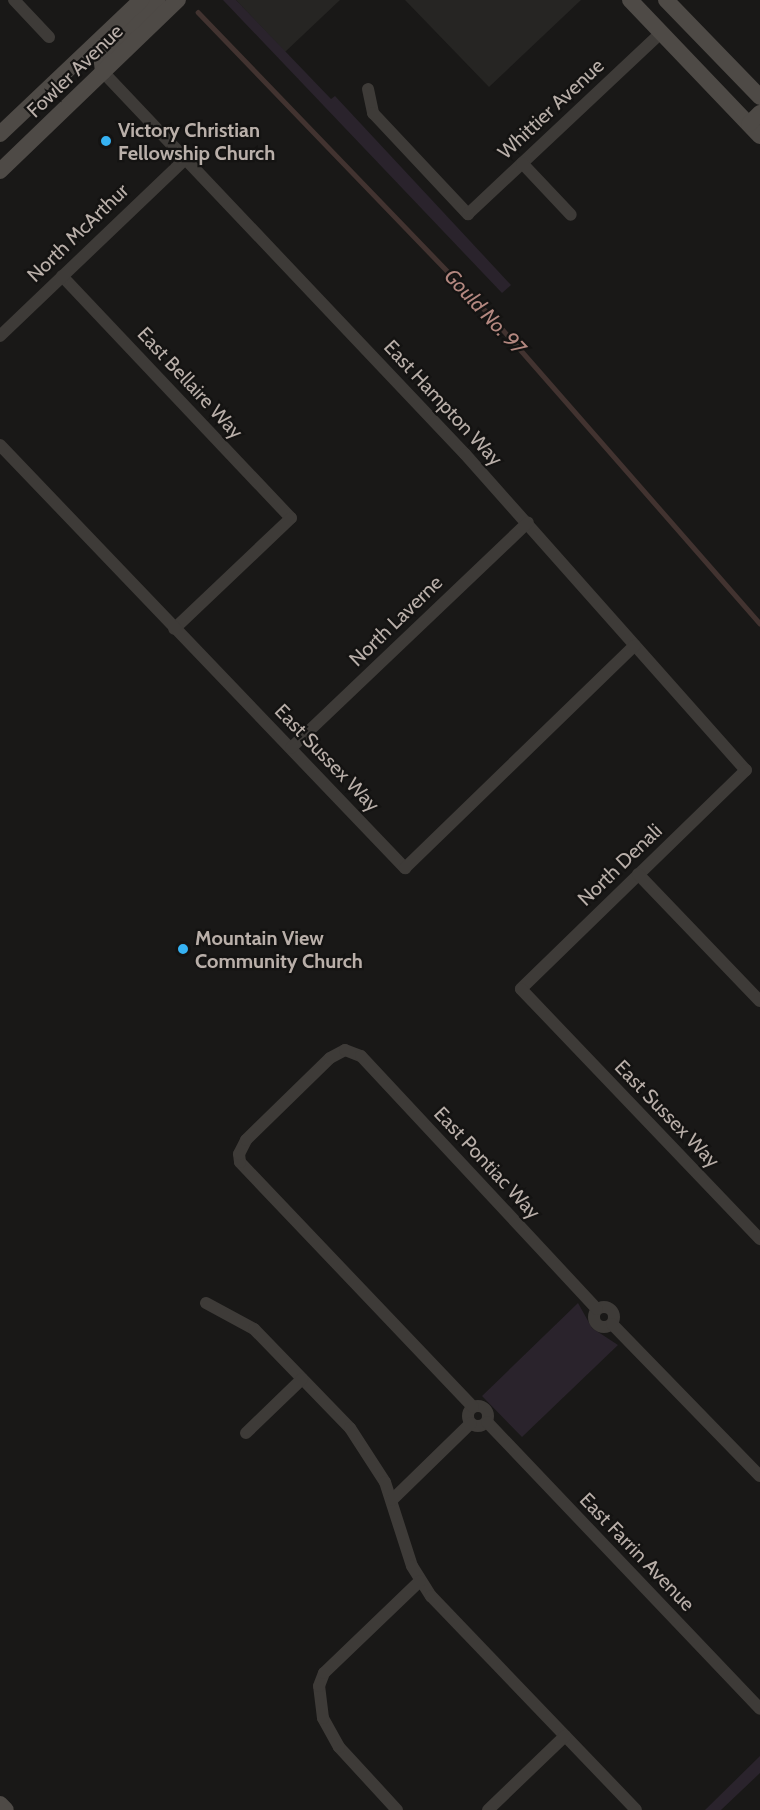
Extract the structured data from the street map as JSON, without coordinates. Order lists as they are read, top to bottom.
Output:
{
  "streets": {
    "main road": ["Fowler Avenue"],
    "street": [
      "Whittier Avenue",
      "North McArthur",
      "East Bellaire Way",
      "East Hampton Way",
      "North Laverne",
      "East Sussex Way",
      "North Denali",
      "East Pontiac Way",
      "East Farrin Avenue"
    ]
  },
  "crossings": [
    ["Fowler Avenue", "East Hampton Way"],
    ["North McArthur", "East Bellaire Way"],
    ["North McArthur", "East Hampton Way"],
    ["East Bellaire Way", "East Sussex Way"],
    ["East Hampton Way", "North Laverne"],
    ["East Hampton Way", "East Sussex Way"],
    ["East Hampton Way", "North Denali"],
    ["North Laverne", "East Sussex Way"],
    ["East Sussex Way", "North Denali"],
    ["East Pontiac Way", "East Farrin Avenue"]
  ],
  "water": ["Gould No. 97"],
  "places": ["Victory Christian Fellowship Church", "Mountain View Community Church"]
}
